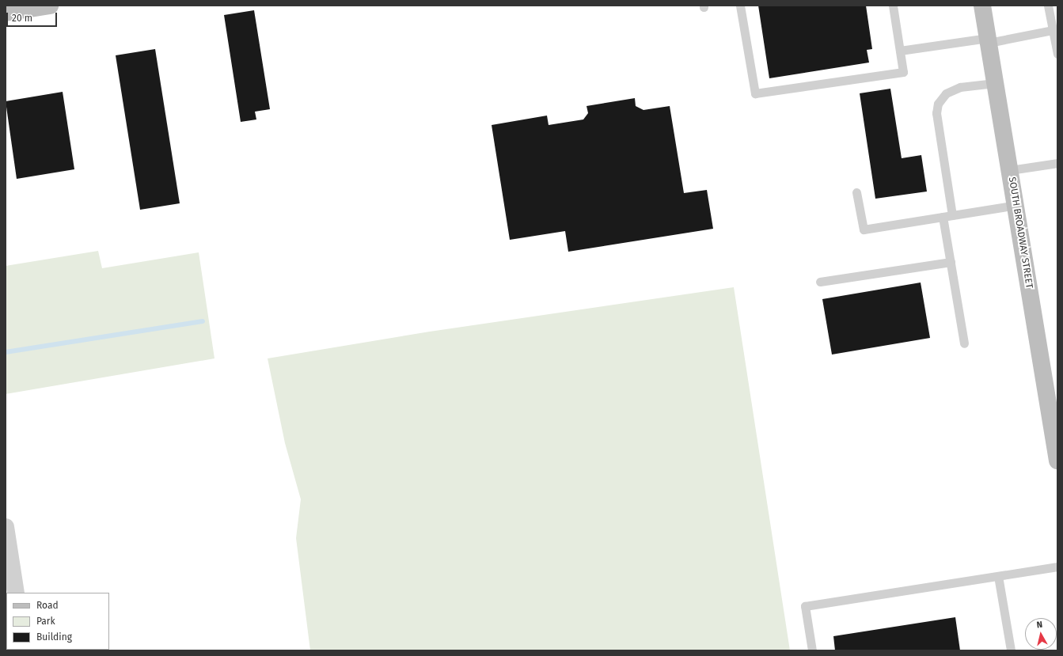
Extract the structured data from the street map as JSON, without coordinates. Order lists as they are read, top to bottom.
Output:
{
  "streets": {
    "main road": ["SOUTH BROADWAY STREET"]
  },
  "legend": ["Road", "Park", "Building"],
  "scale_bar": "20 m",
  "north": "top"
}
